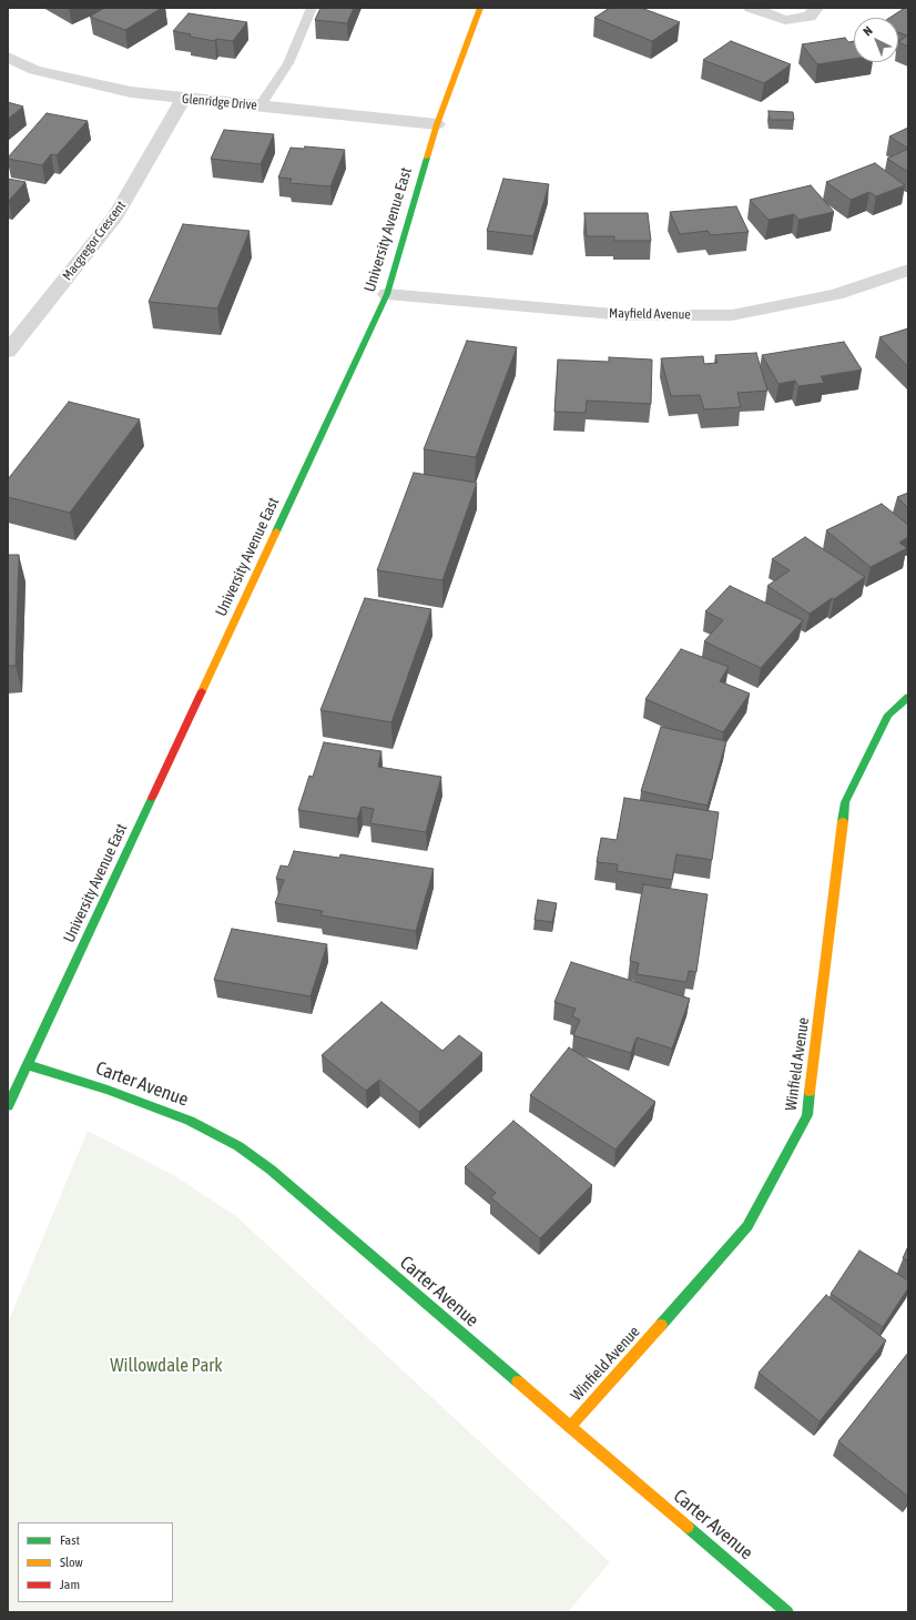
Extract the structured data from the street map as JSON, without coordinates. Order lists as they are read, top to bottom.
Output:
{
  "streets": {
    "main road": ["University Avenue East", "Winfield Avenue", "Carter Avenue"],
    "street": ["Glenridge Drive", "Macgregor Crescent", "Mayfield Avenue"]
  },
  "crossings": [
    ["Glenridge Drive", "University Avenue East"],
    ["Glenridge Drive", "Macgregor Crescent"],
    ["University Avenue East", "Mayfield Avenue"],
    ["University Avenue East", "Carter Avenue"],
    ["Winfield Avenue", "Carter Avenue"]
  ],
  "parks": ["Willowdale Park"],
  "legend": ["Fast", "Slow", "Jam"],
  "north": "top left"
}
